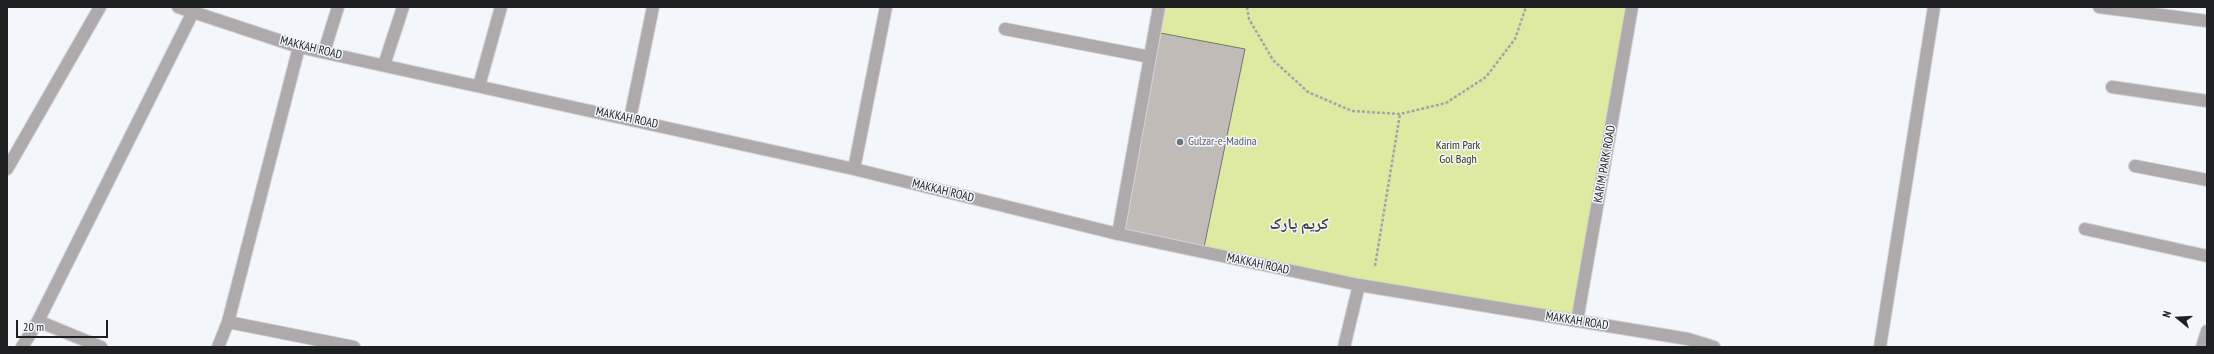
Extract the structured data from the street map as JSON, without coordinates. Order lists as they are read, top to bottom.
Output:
{
  "streets": {
    "street": ["MAKKAH ROAD", "KARIM PARK ROAD"]
  },
  "crossings": [
    ["MAKKAH ROAD", "KARIM PARK ROAD"]
  ],
  "districts": ["کریم پارک"],
  "parks": ["Karim Park Gol Bagh"],
  "places": ["Gulzar-e-Madina"],
  "scale_bar": "20 m",
  "north": "left"
}
